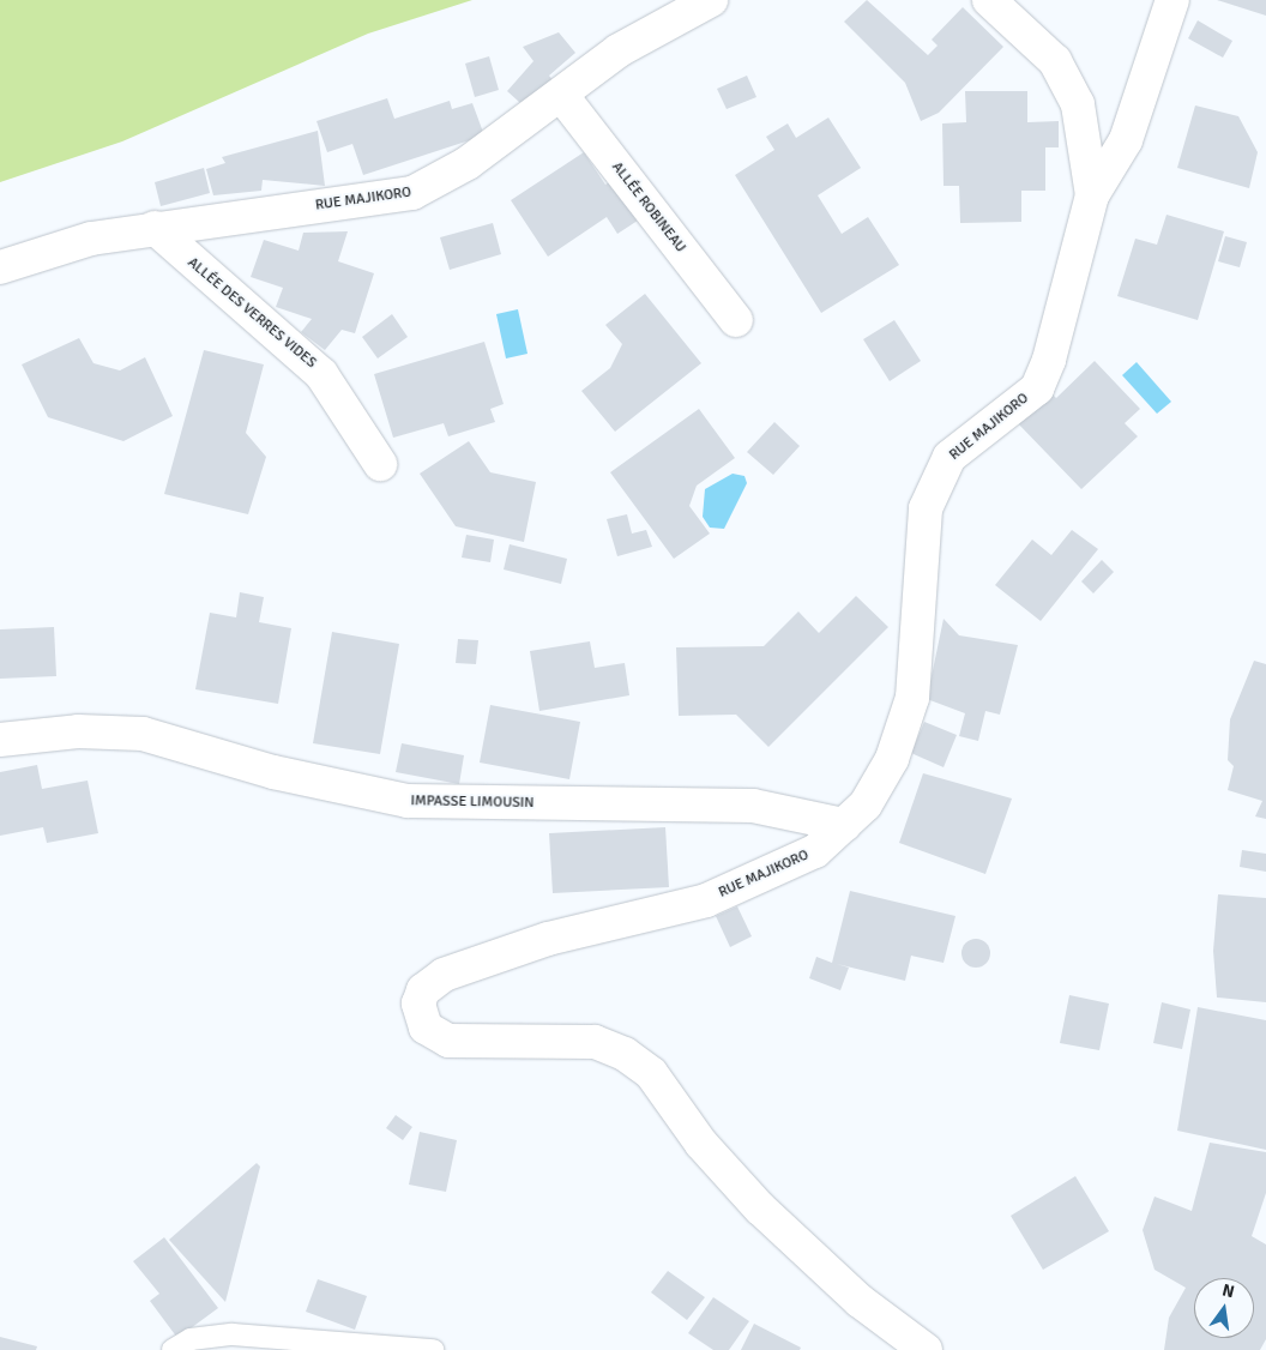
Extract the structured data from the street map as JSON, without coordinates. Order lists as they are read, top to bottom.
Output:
{
  "streets": {
    "street": [
      "RUE MAJIKORO",
      "ALLÉE ROBINEAU",
      "ALLÉE DES VERRES VIDES",
      "IMPASSE LIMOUSIN"
    ]
  },
  "crossings": [
    ["RUE MAJIKORO", "ALLÉE ROBINEAU"],
    ["RUE MAJIKORO", "ALLÉE DES VERRES VIDES"],
    ["RUE MAJIKORO", "IMPASSE LIMOUSIN"]
  ],
  "north": "top"
}
